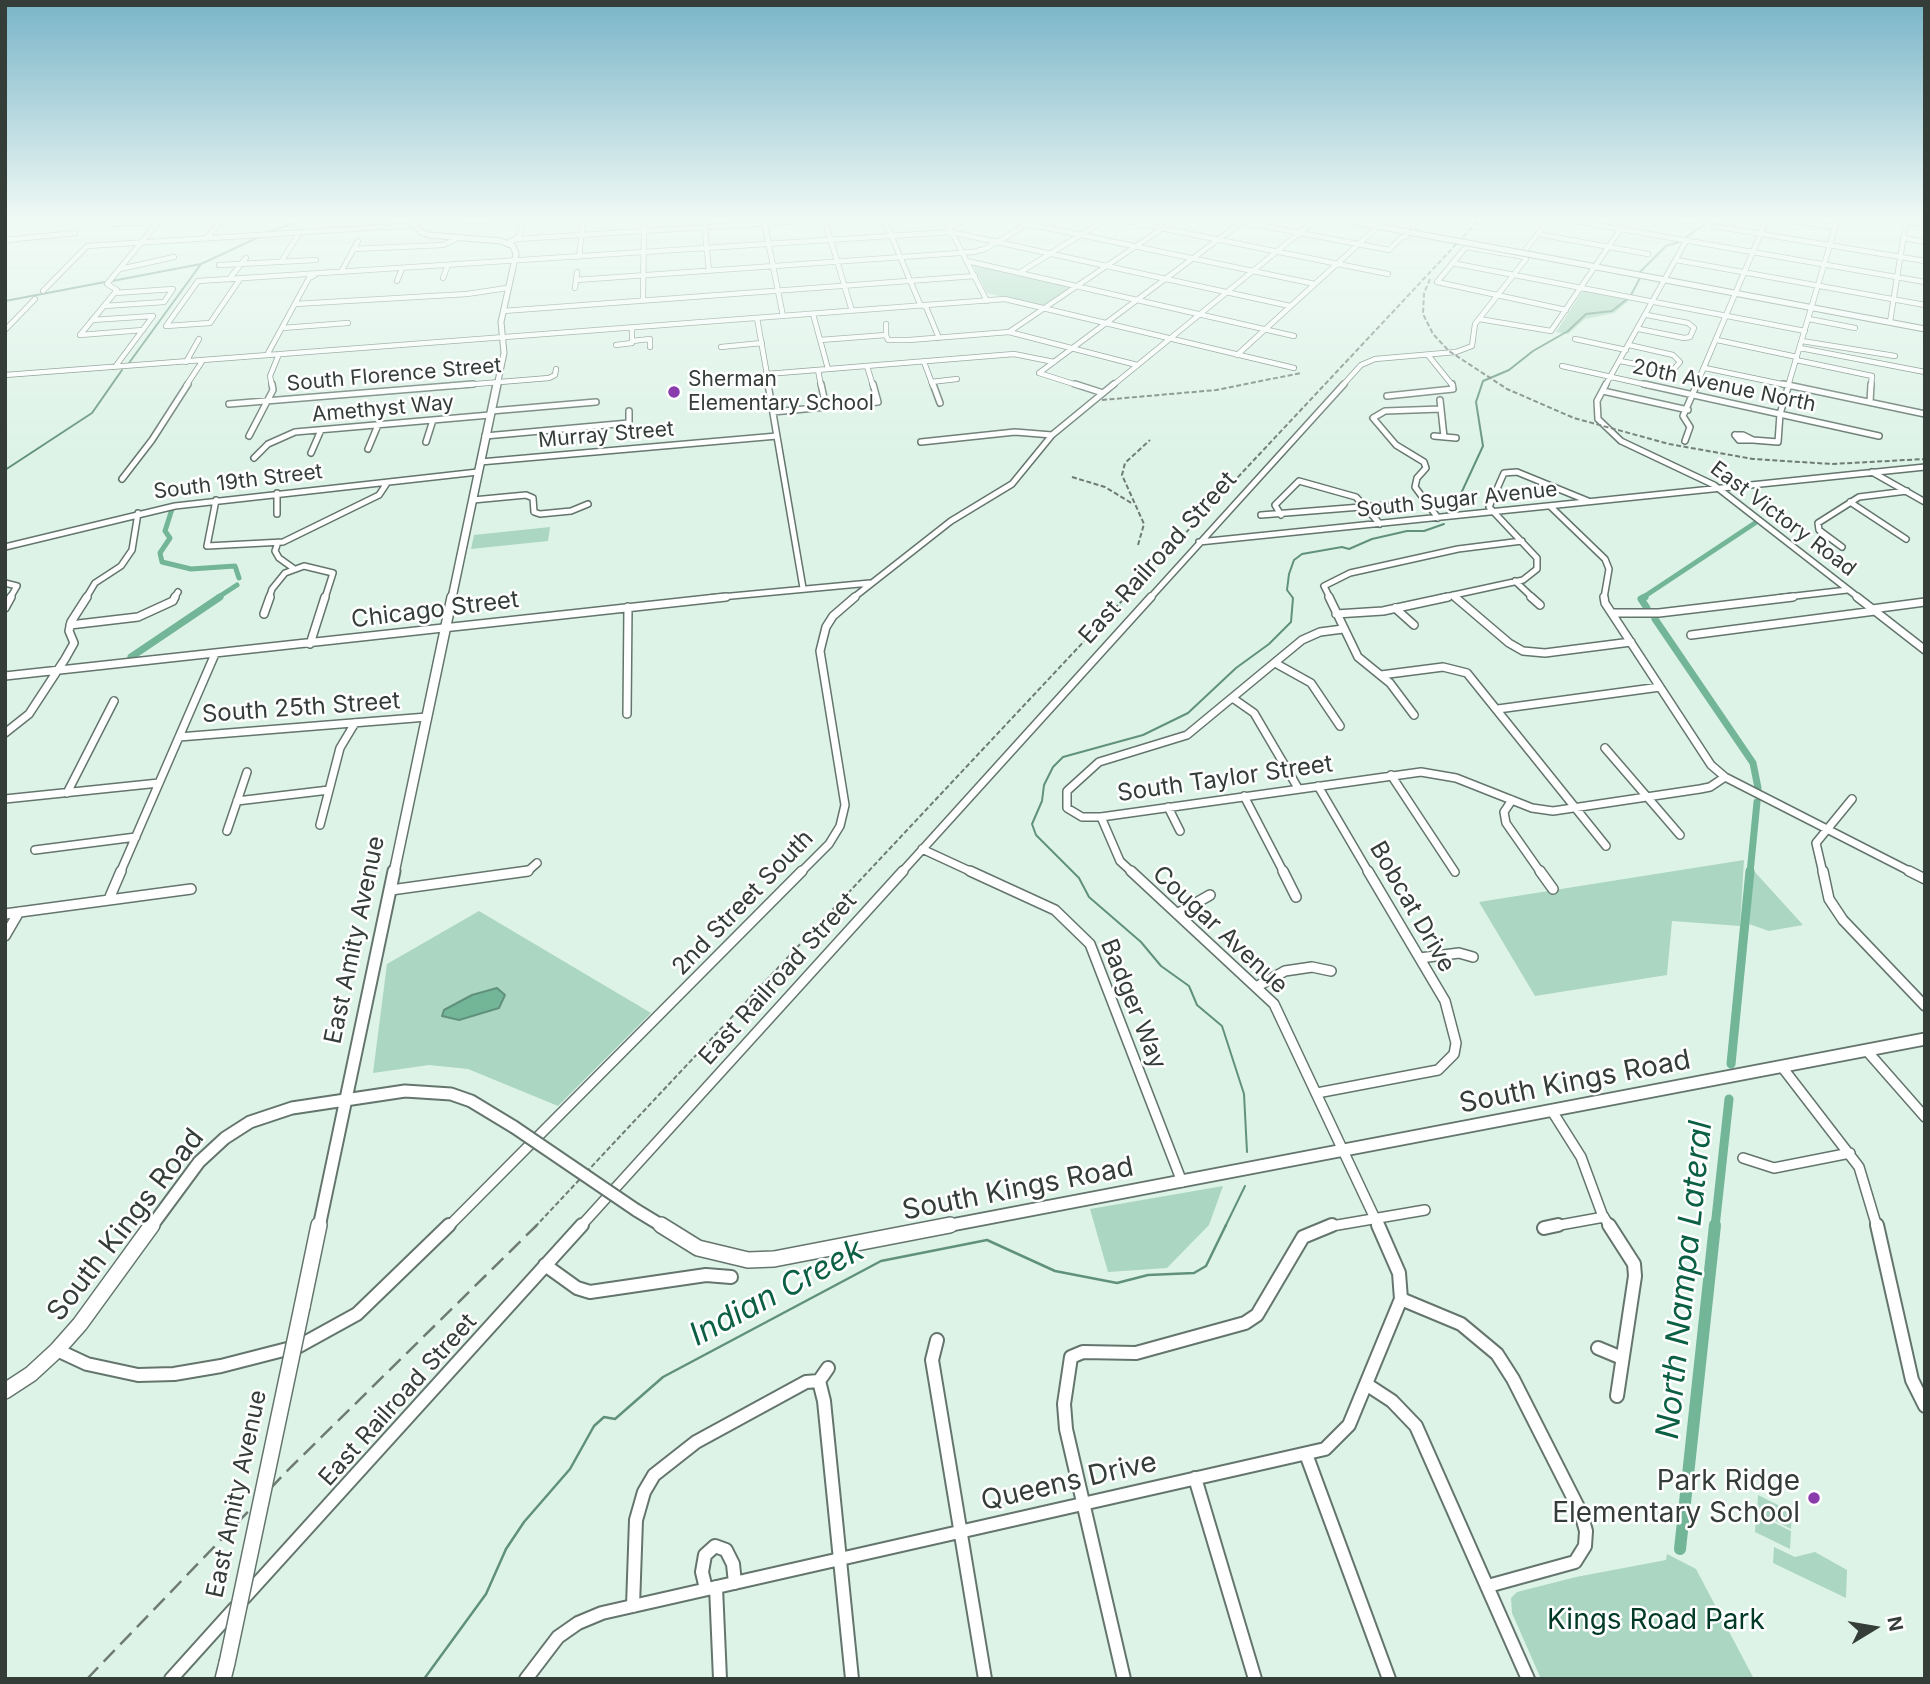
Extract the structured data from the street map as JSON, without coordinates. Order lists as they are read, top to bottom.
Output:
{
  "streets": {
    "main road": ["East Amity Avenue", "South Kings Road"],
    "street": [
      "South Florence Street",
      "20th Avenue North",
      "Amethyst Way",
      "Murray Street",
      "South 19th Street",
      "South Sugar Avenue",
      "East Victory Road",
      "East Railroad Street",
      "Chicago Street",
      "South 25th Street",
      "South Taylor Street",
      "2nd Street South",
      "Bobcat Drive",
      "Cougar Avenue",
      "Badger Way",
      "Queens Drive"
    ]
  },
  "crossings": [
    ["South Florence Street", "East Amity Avenue"],
    ["Amethyst Way", "East Amity Avenue"],
    ["Murray Street", "East Amity Avenue"],
    ["South 19th Street", "East Amity Avenue"],
    ["South Sugar Avenue", "East Victory Road"],
    ["South Sugar Avenue", "East Railroad Street"],
    ["East Railroad Street", "Badger Way"],
    ["Chicago Street", "2nd Street South"],
    ["Chicago Street", "East Amity Avenue"],
    ["South 25th Street", "East Amity Avenue"],
    ["South Taylor Street", "Bobcat Drive"],
    ["South Taylor Street", "Cougar Avenue"],
    ["2nd Street South", "South Kings Road"],
    ["Bobcat Drive", "Cougar Avenue"],
    ["Cougar Avenue", "South Kings Road"],
    ["East Amity Avenue", "South Kings Road"],
    ["Badger Way", "South Kings Road"]
  ],
  "water": ["North Nampa Lateral", "Indian Creek"],
  "parks": ["Kings Road Park"],
  "places": ["Sherman Elementary School", "Park Ridge Elementary School"],
  "north": "right"
}
